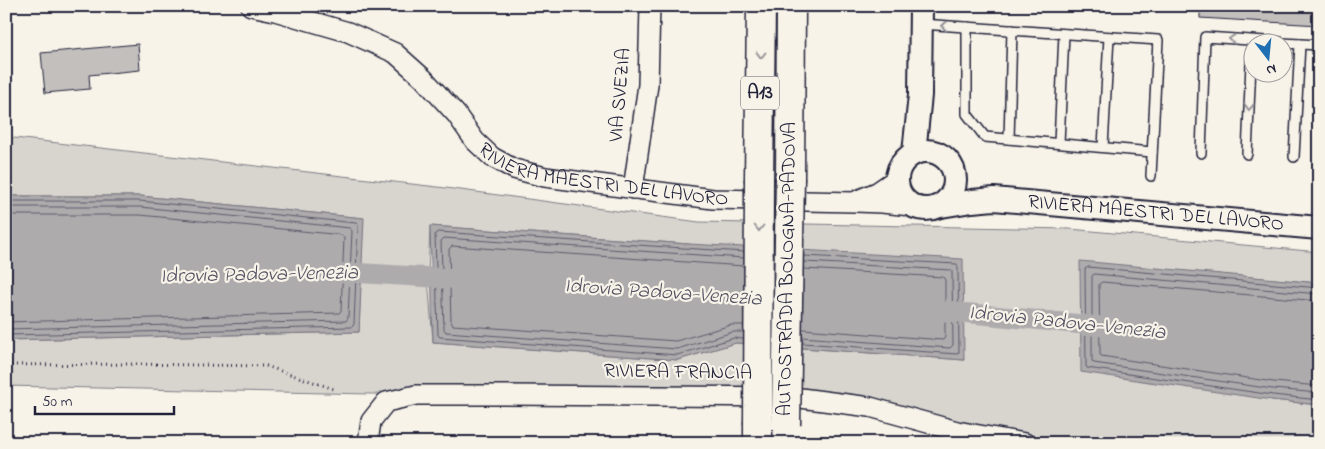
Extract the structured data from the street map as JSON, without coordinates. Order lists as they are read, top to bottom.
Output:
{
  "streets": {
    "highway": ["A13", "AUTOSTRADA BOLOGNA-PADOVA"],
    "street": ["VIA SVEZIA", "RIVIERA MAESTRI DEL LAVORO", "RIVIERA FRANCIA"]
  },
  "crossings": [
    ["VIA SVEZIA", "RIVIERA MAESTRI DEL LAVORO"]
  ],
  "water": ["Idrovia Padova-Venezia"],
  "scale_bar": "50 m",
  "north": "bottom"
}
